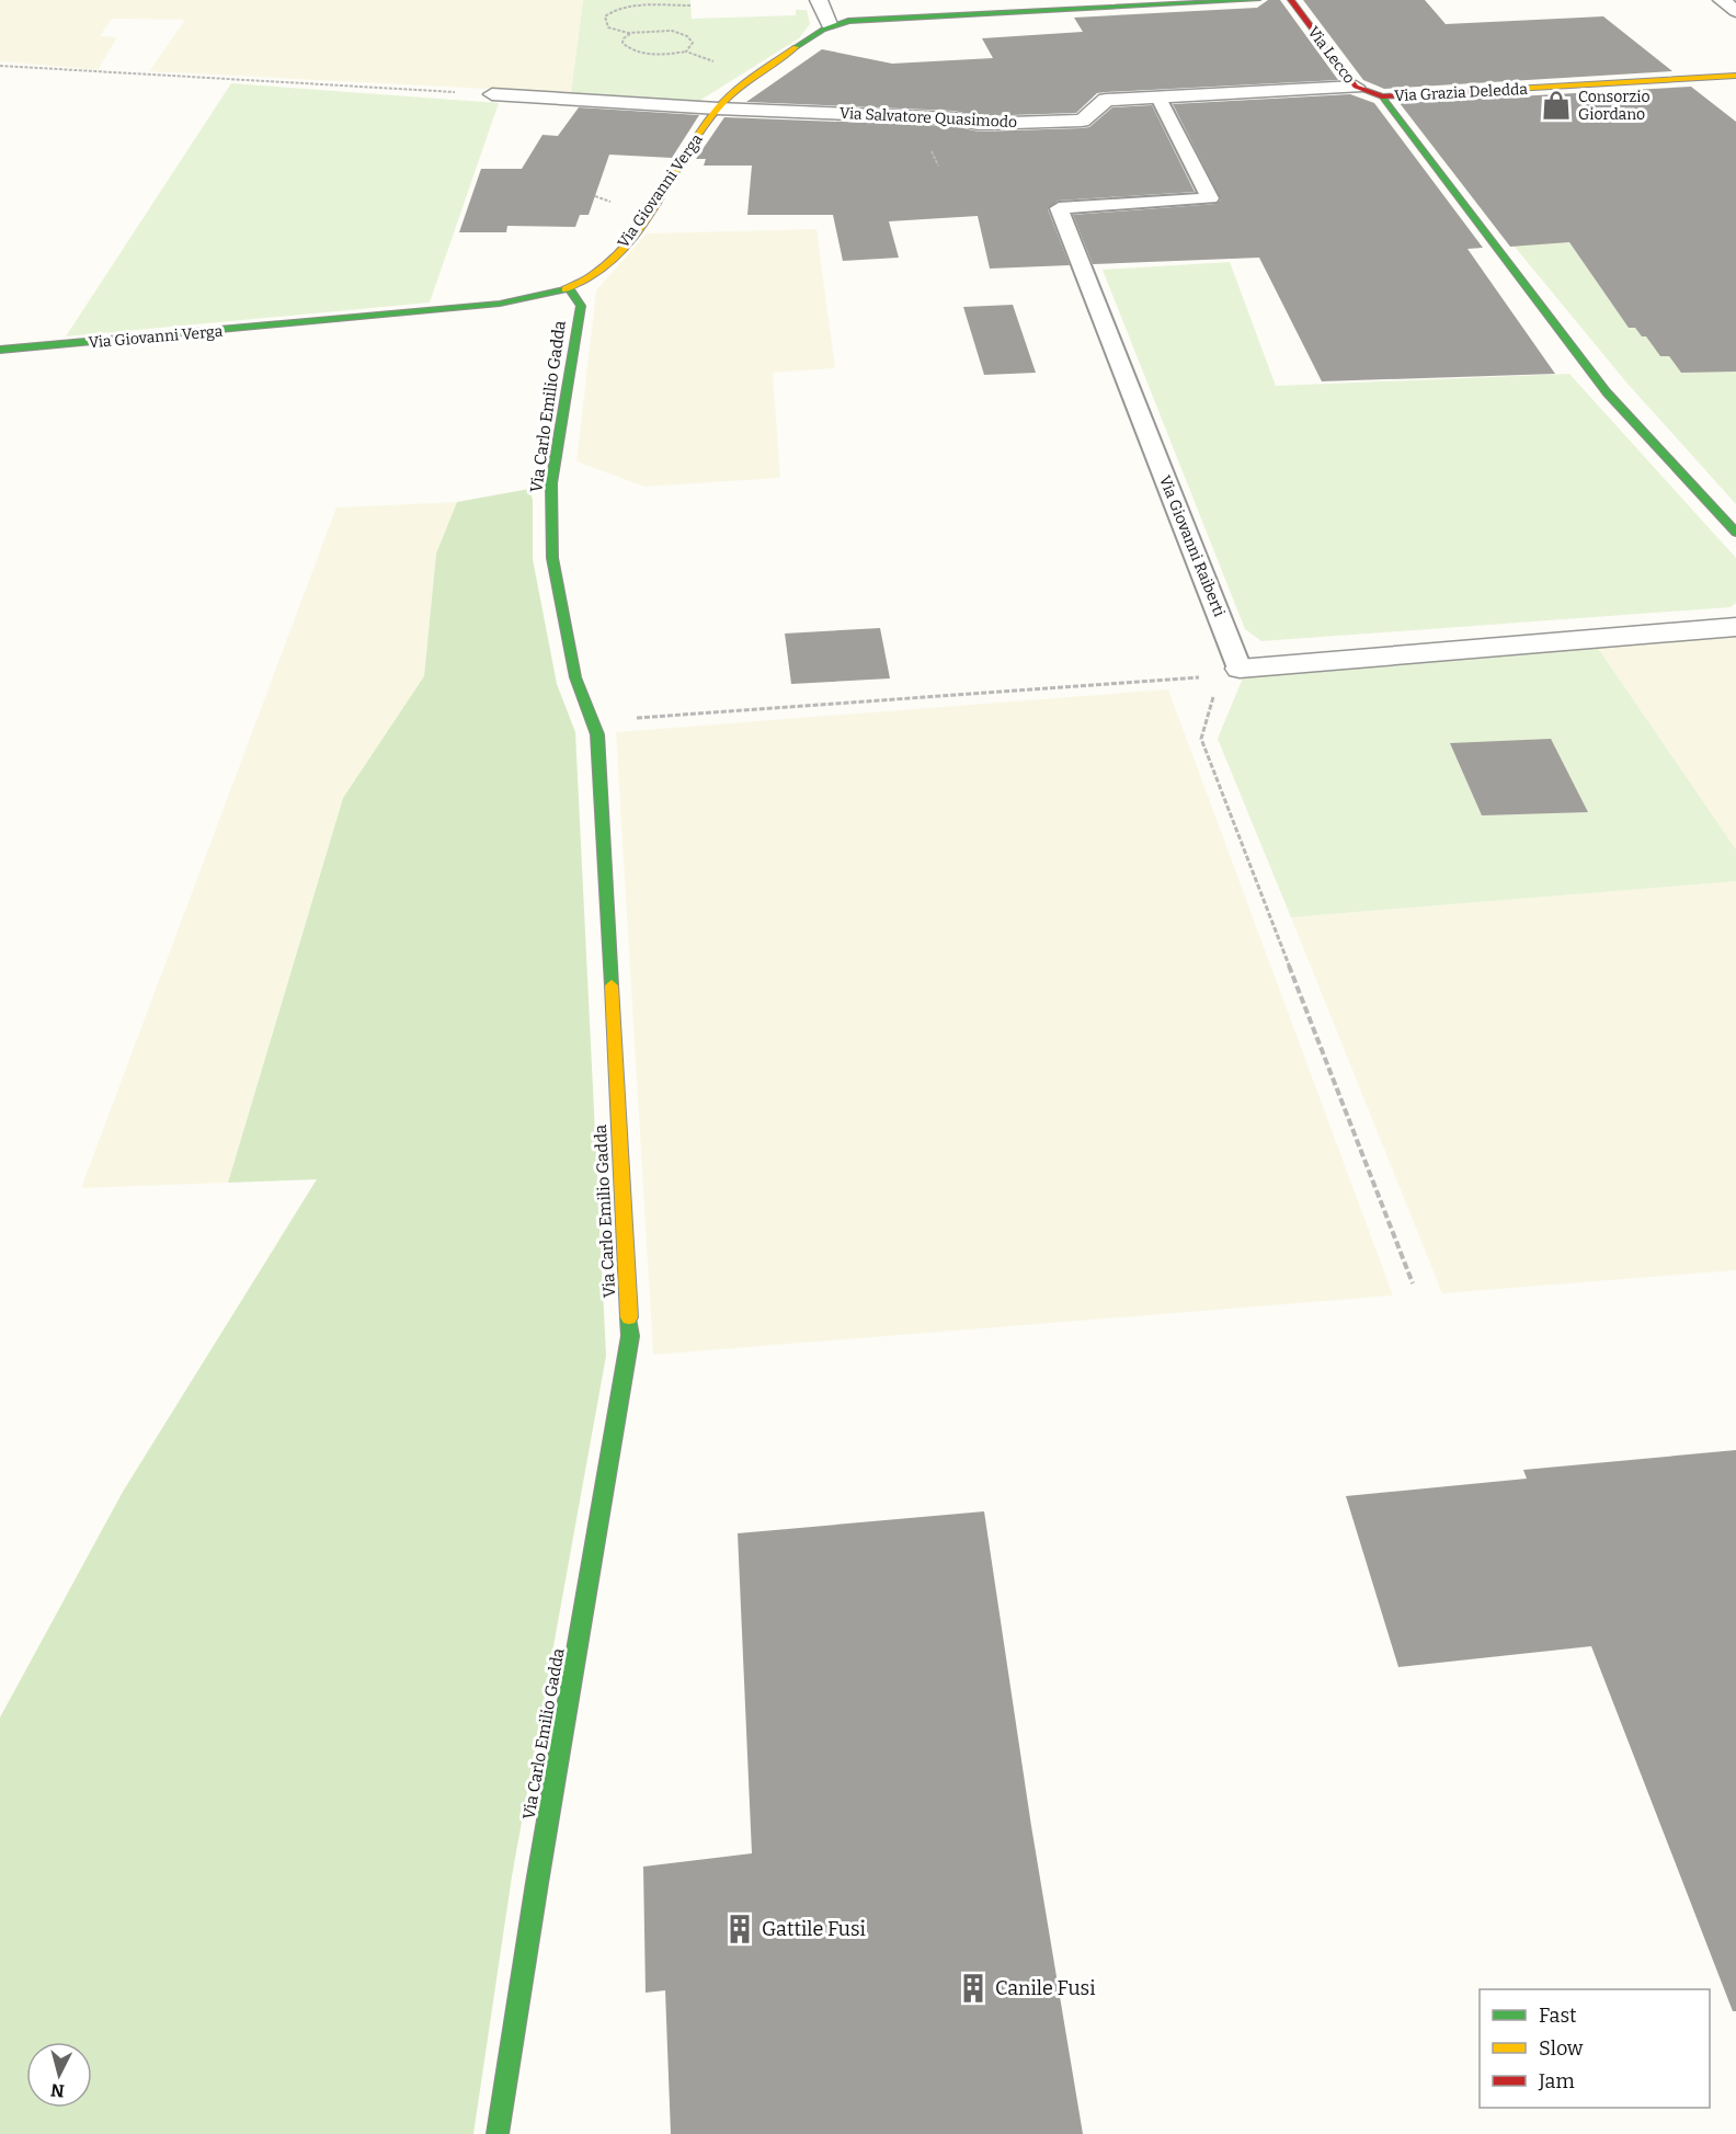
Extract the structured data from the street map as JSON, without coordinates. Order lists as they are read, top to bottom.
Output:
{
  "streets": {
    "street": [
      "Via Lecco",
      "Via Grazia Deledda",
      "Via Salvatore Quasimodo",
      "Via Giovanni Verga",
      "Via Carlo Emilio Gadda"
    ],
    "lane": ["Via Giovanni Raiberti"]
  },
  "crossings": [
    ["Via Lecco", "Via Grazia Deledda"],
    ["Via Lecco", "Via Salvatore Quasimodo"],
    ["Via Salvatore Quasimodo", "Via Giovanni Verga"],
    ["Via Salvatore Quasimodo", "Via Giovanni Raiberti"],
    ["Via Giovanni Verga", "Via Carlo Emilio Gadda"]
  ],
  "places": {
    "shop": ["Consorzio Giordano"],
    "building": ["Gattile Fusi", "Canile Fusi"]
  },
  "legend": ["Fast", "Slow", "Jam"],
  "north": "bottom"
}
